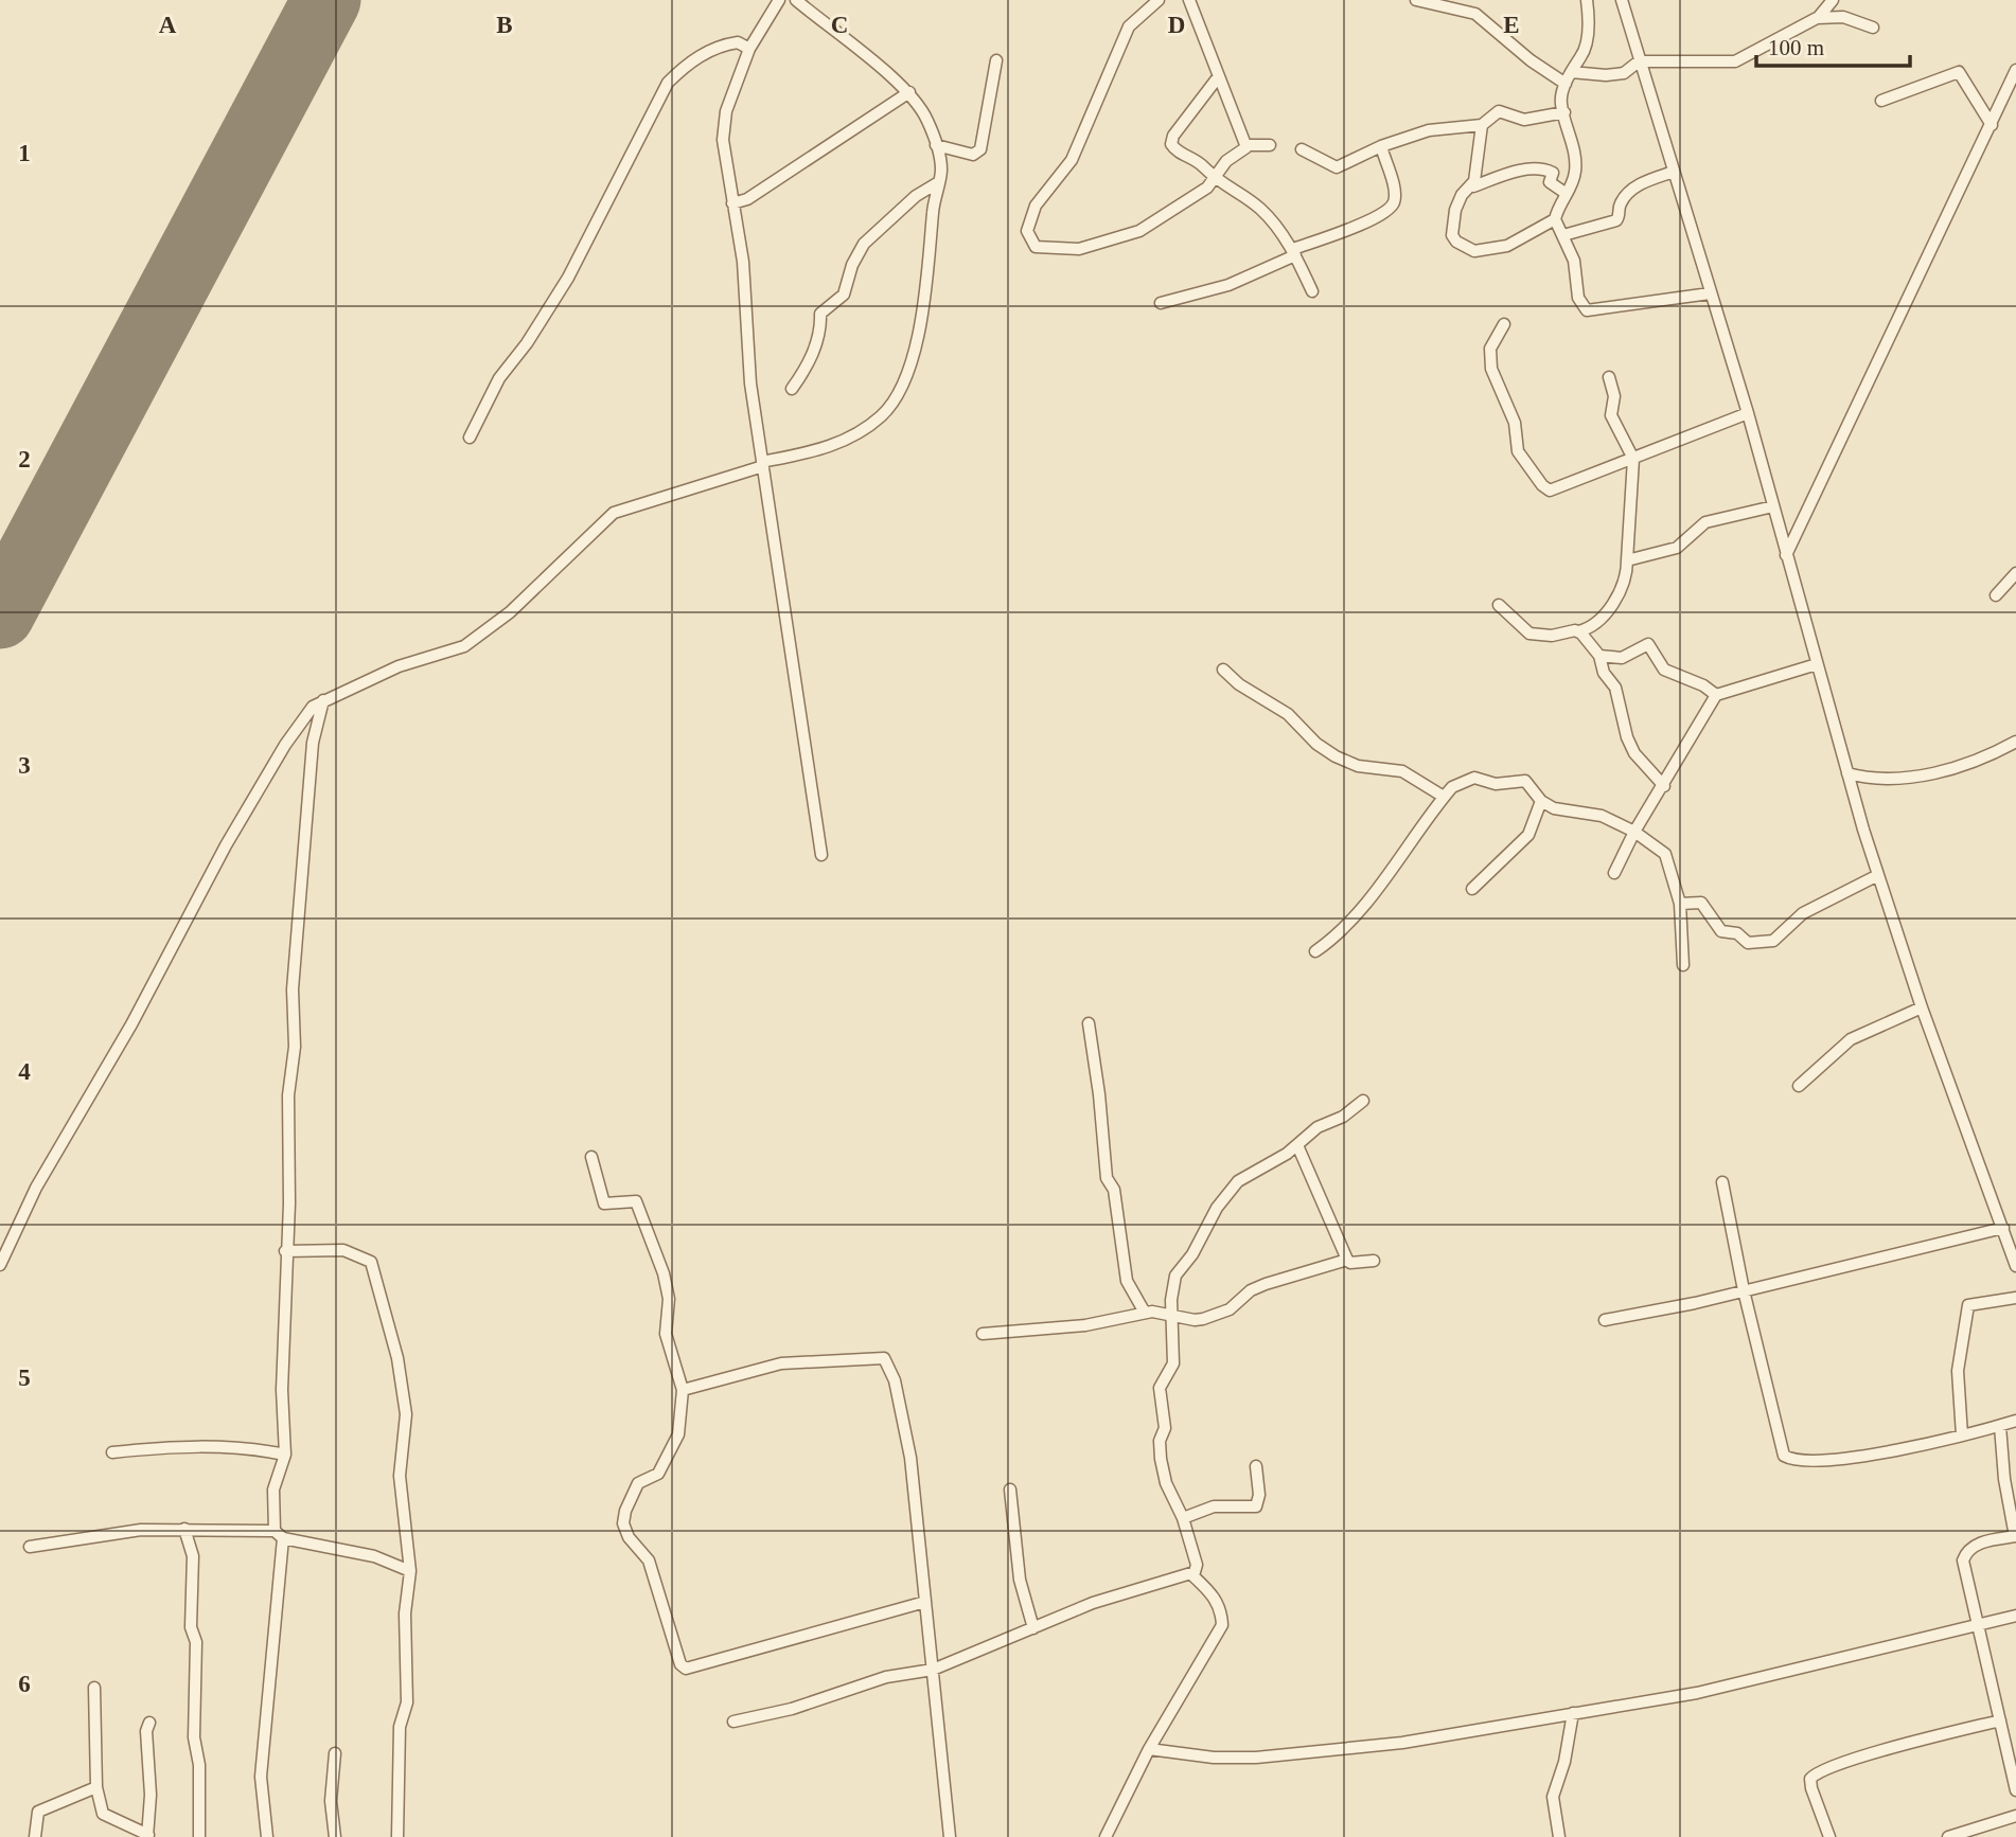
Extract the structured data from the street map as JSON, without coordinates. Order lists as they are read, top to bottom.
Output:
{
  "scale_bar": "100 m",
  "grid": {
    "columns": [
      "A",
      "B",
      "C",
      "D",
      "E"
    ],
    "rows": [
      "1",
      "2",
      "3",
      "4",
      "5",
      "6"
    ]
  }
}
